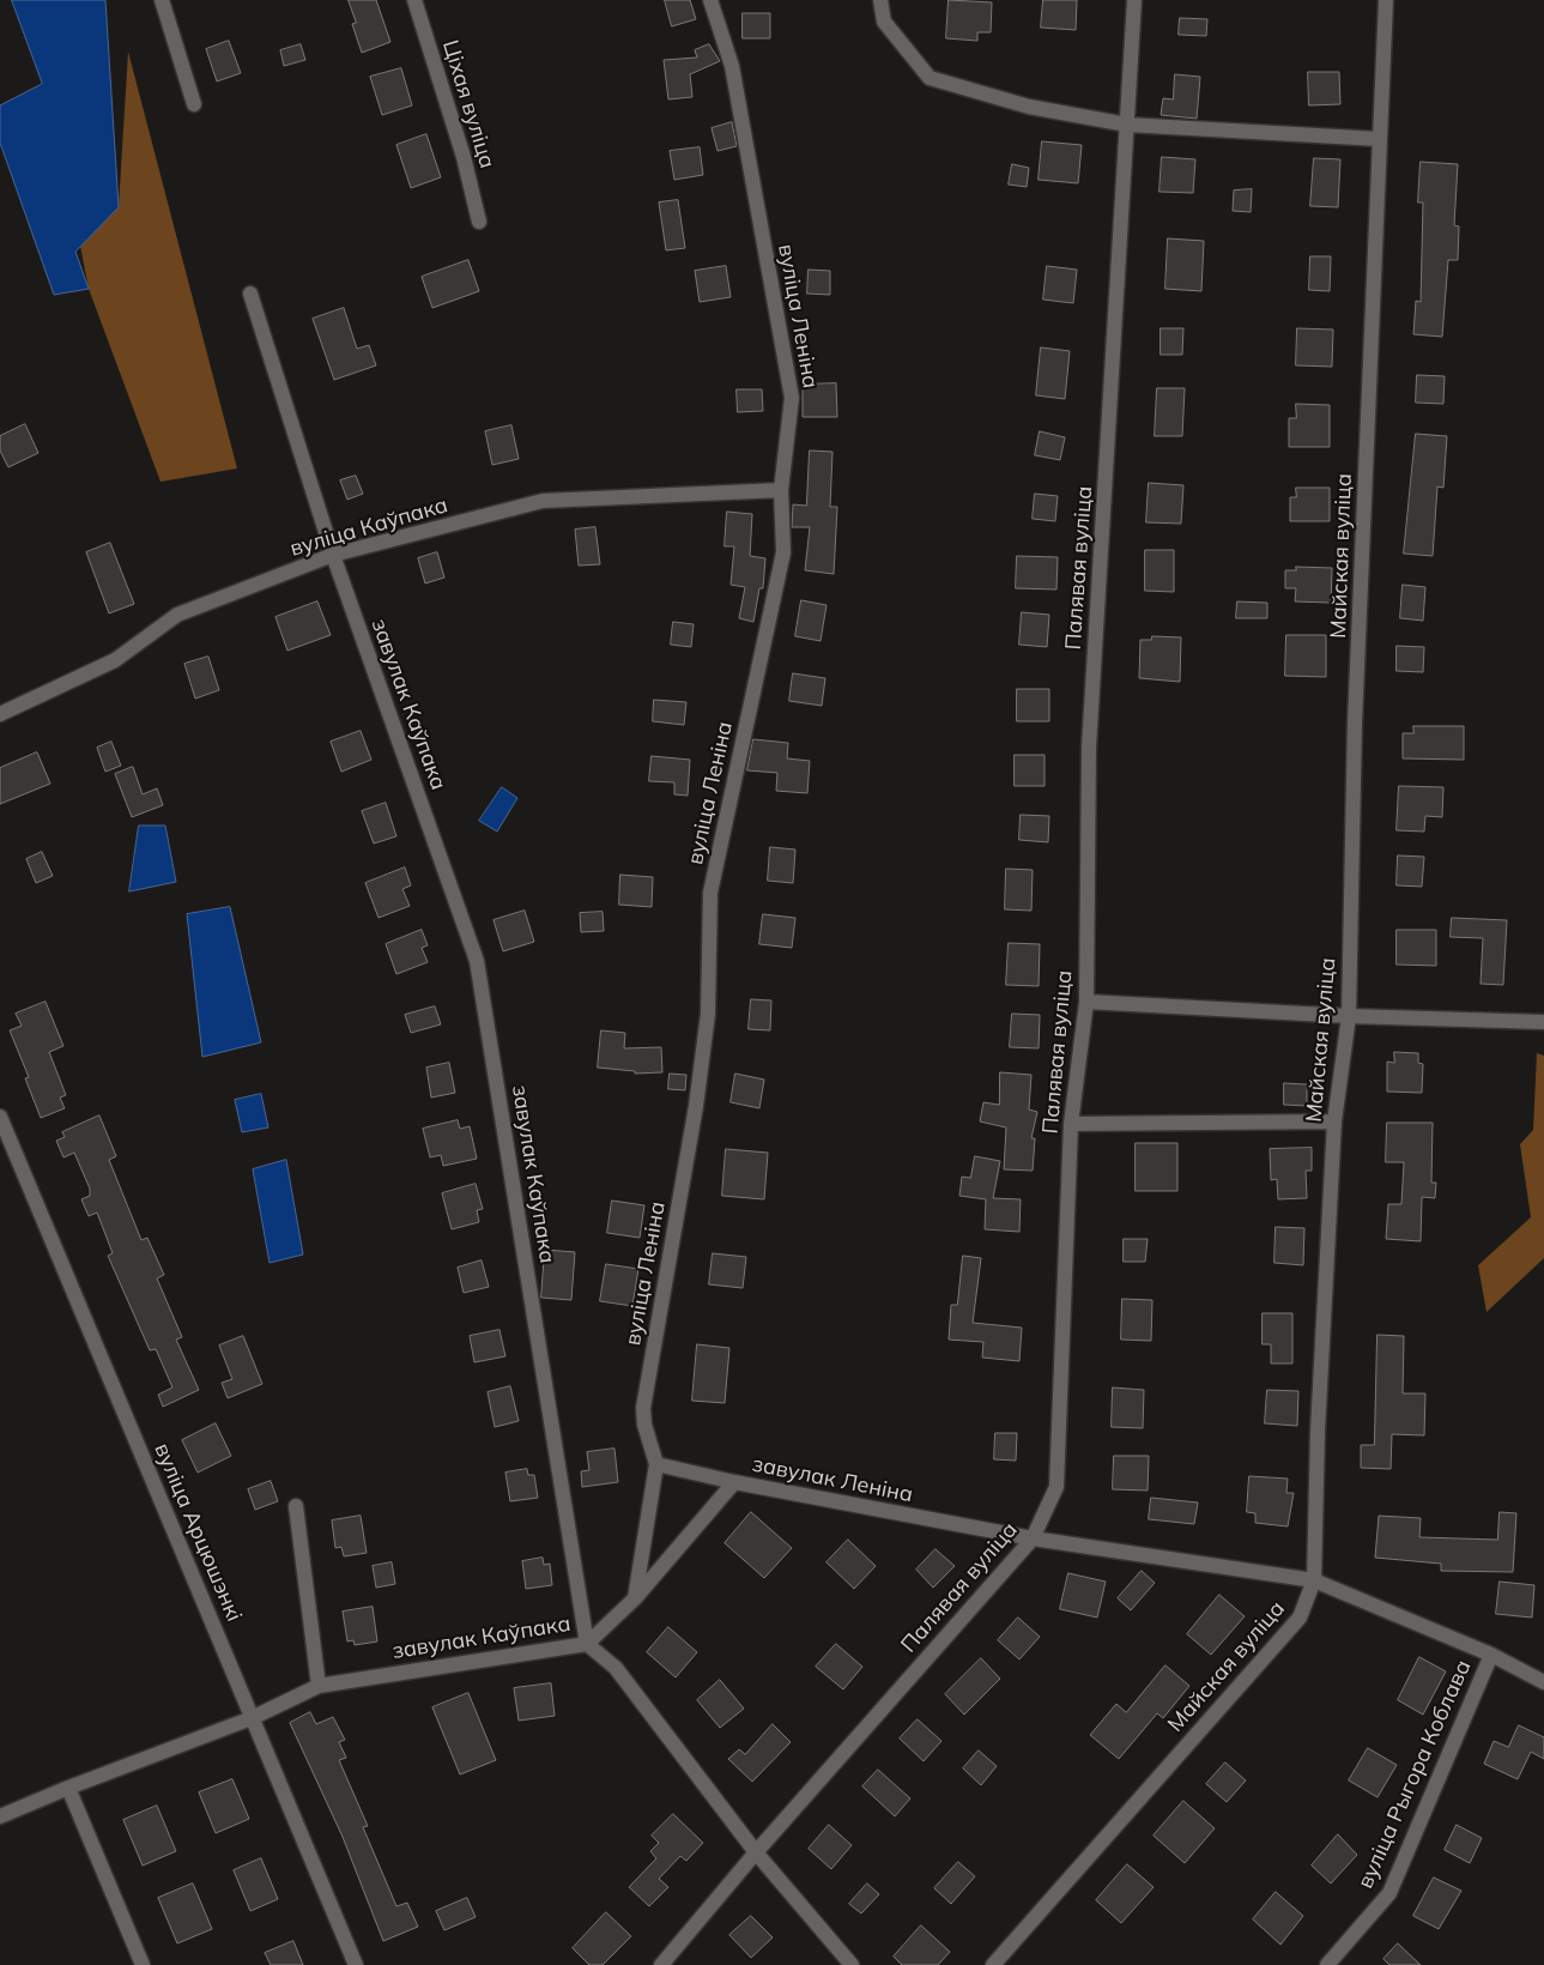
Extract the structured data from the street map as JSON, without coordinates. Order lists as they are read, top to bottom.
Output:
{
  "streets": {
    "street": [
      "Ціхая вуліца",
      "вуліца Леніна",
      "вуліца Каўпака",
      "Майская вуліца",
      "Палявая вуліца",
      "завулак Каўпака",
      "завулак Леніна",
      "вуліца Арцюшэнкі",
      "вуліца Рыгора Коблава"
    ]
  },
  "crossings": [
    ["вуліца Леніна", "вуліца Каўпака"],
    ["вуліца Леніна", "завулак Леніна"],
    ["вуліца Каўпака", "завулак Каўпака"],
    ["Майская вуліца", "завулак Леніна"],
    ["Палявая вуліца", "завулак Леніна"],
    ["завулак Каўпака", "завулак Леніна"],
    ["завулак Каўпака", "вуліца Арцюшэнкі"],
    ["завулак Леніна", "вуліца Рыгора Коблава"]
  ]
}
